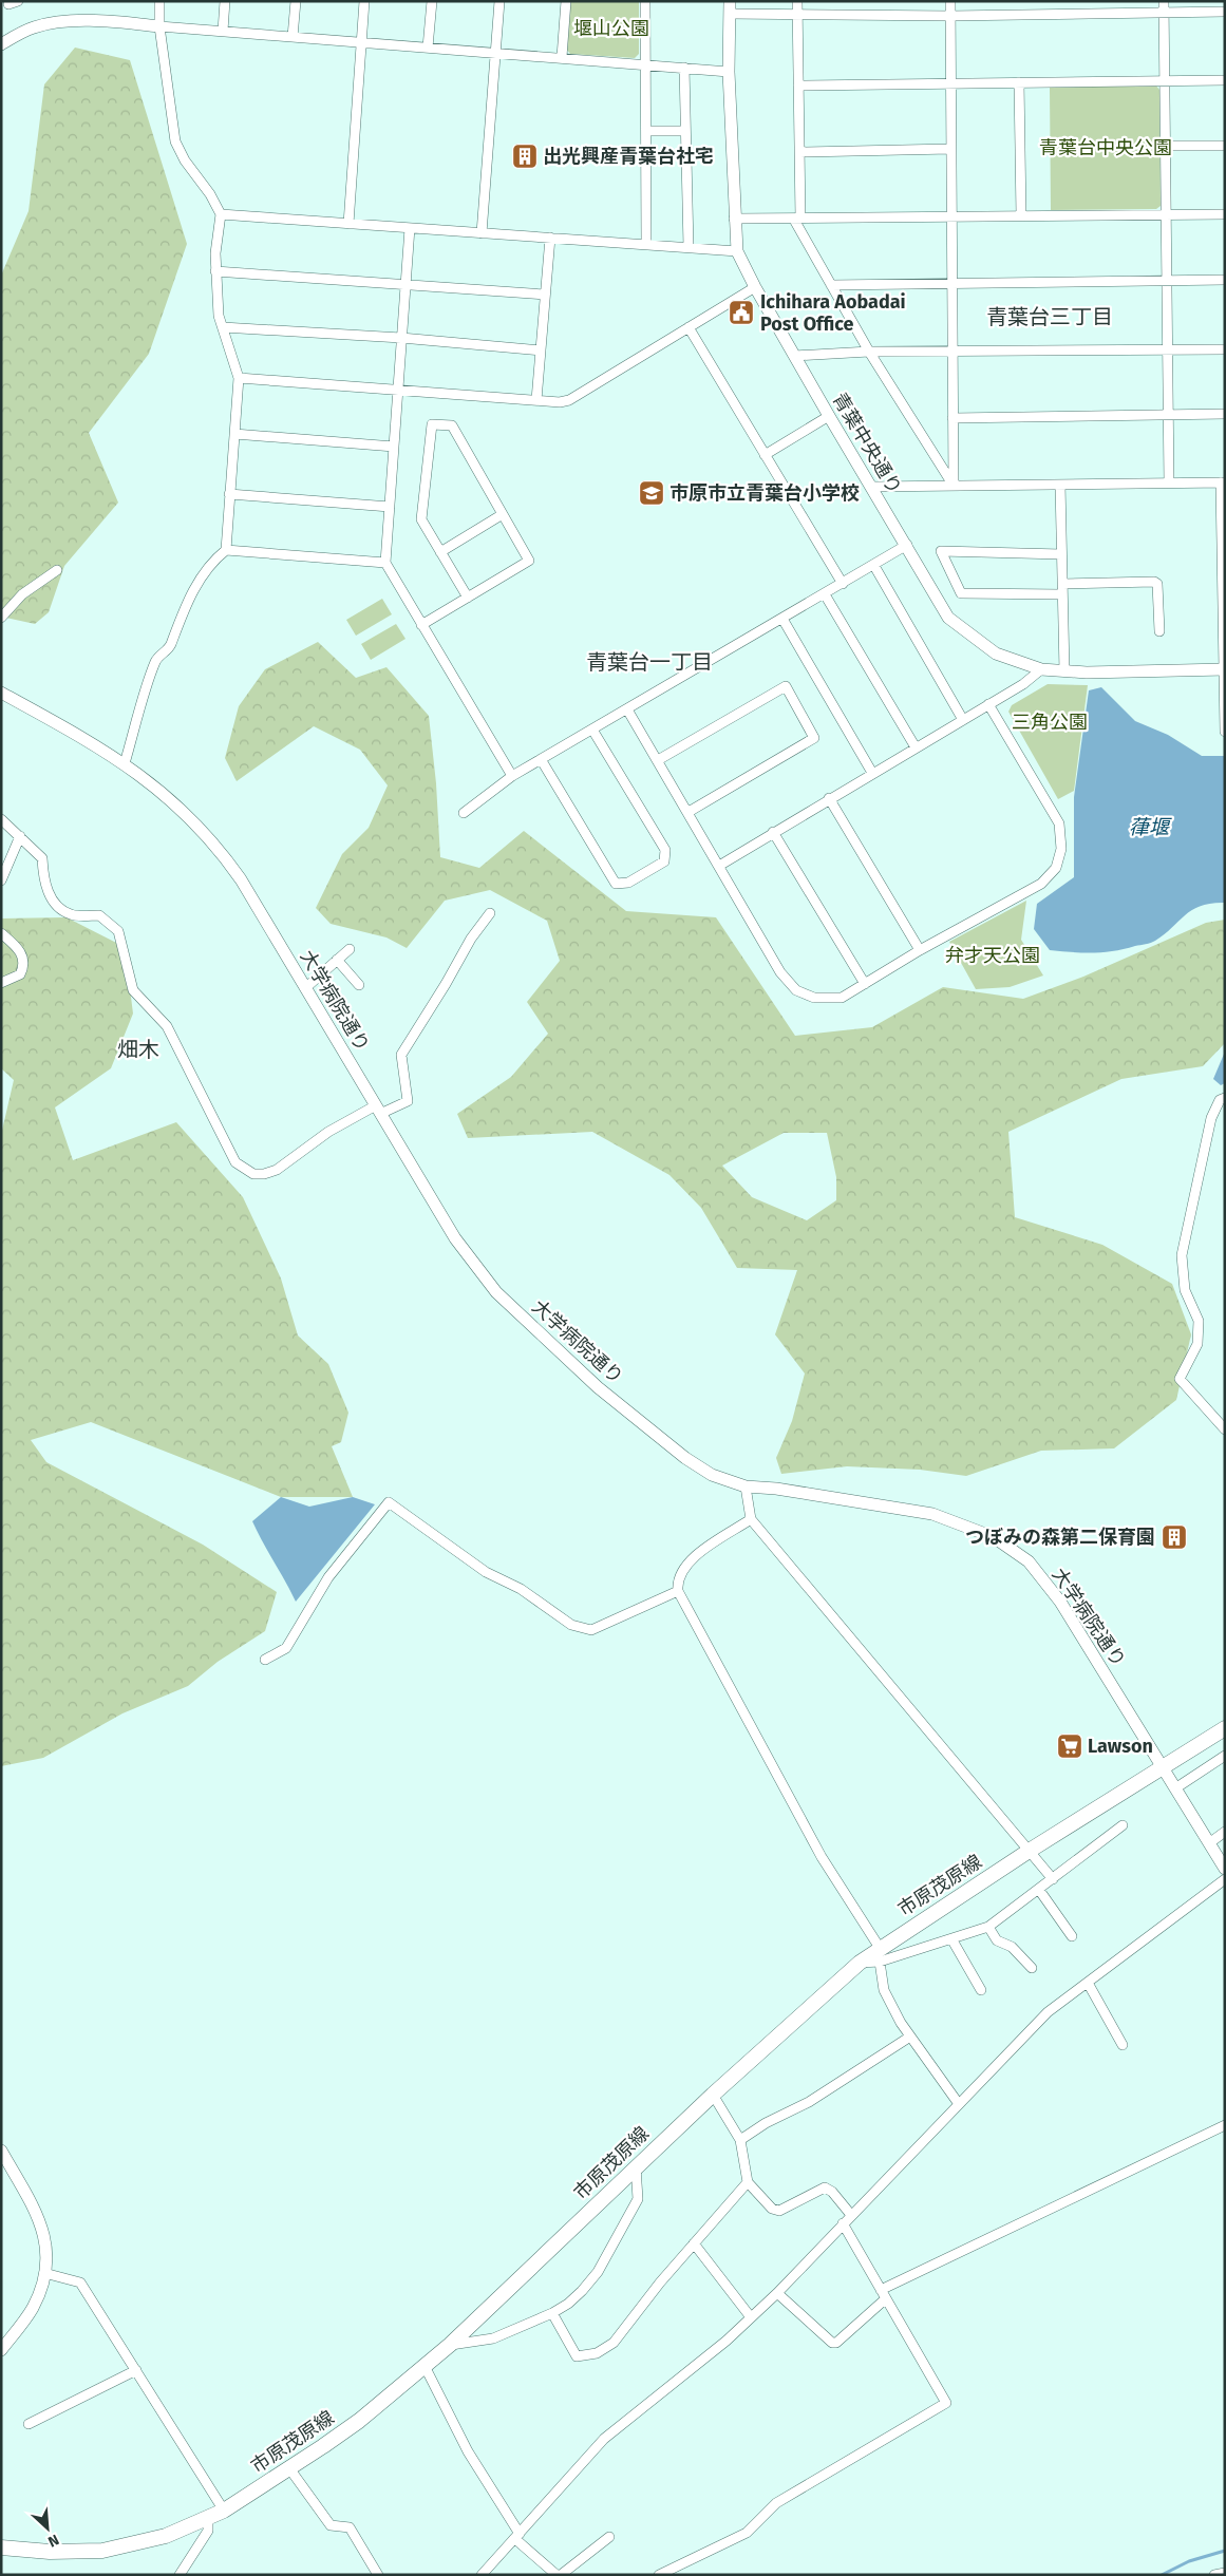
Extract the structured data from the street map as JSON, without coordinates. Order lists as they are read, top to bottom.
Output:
{
  "streets": {
    "main road": ["市原茂原線"],
    "street": ["青葉中央通り", "大学病院通り"]
  },
  "crossings": [
    ["大学病院通り", "市原茂原線"]
  ],
  "districts": ["青葉台三丁目", "青葉台一丁目", "畑木"],
  "water": ["葎堰"],
  "parks": [
    "堰山公園",
    "青葉台中央公園",
    "三角公園",
    "弁才天公園"
  ],
  "places": {
    "building": ["出光興産青葉台社宅", "つぼみの森第二保育園"],
    "public building": ["Ichihara Aobadai Post Office"],
    "school or university": ["市原市立青葉台小学校"],
    "supermarket": ["Lawson"]
  },
  "north": "bottom right"
}
